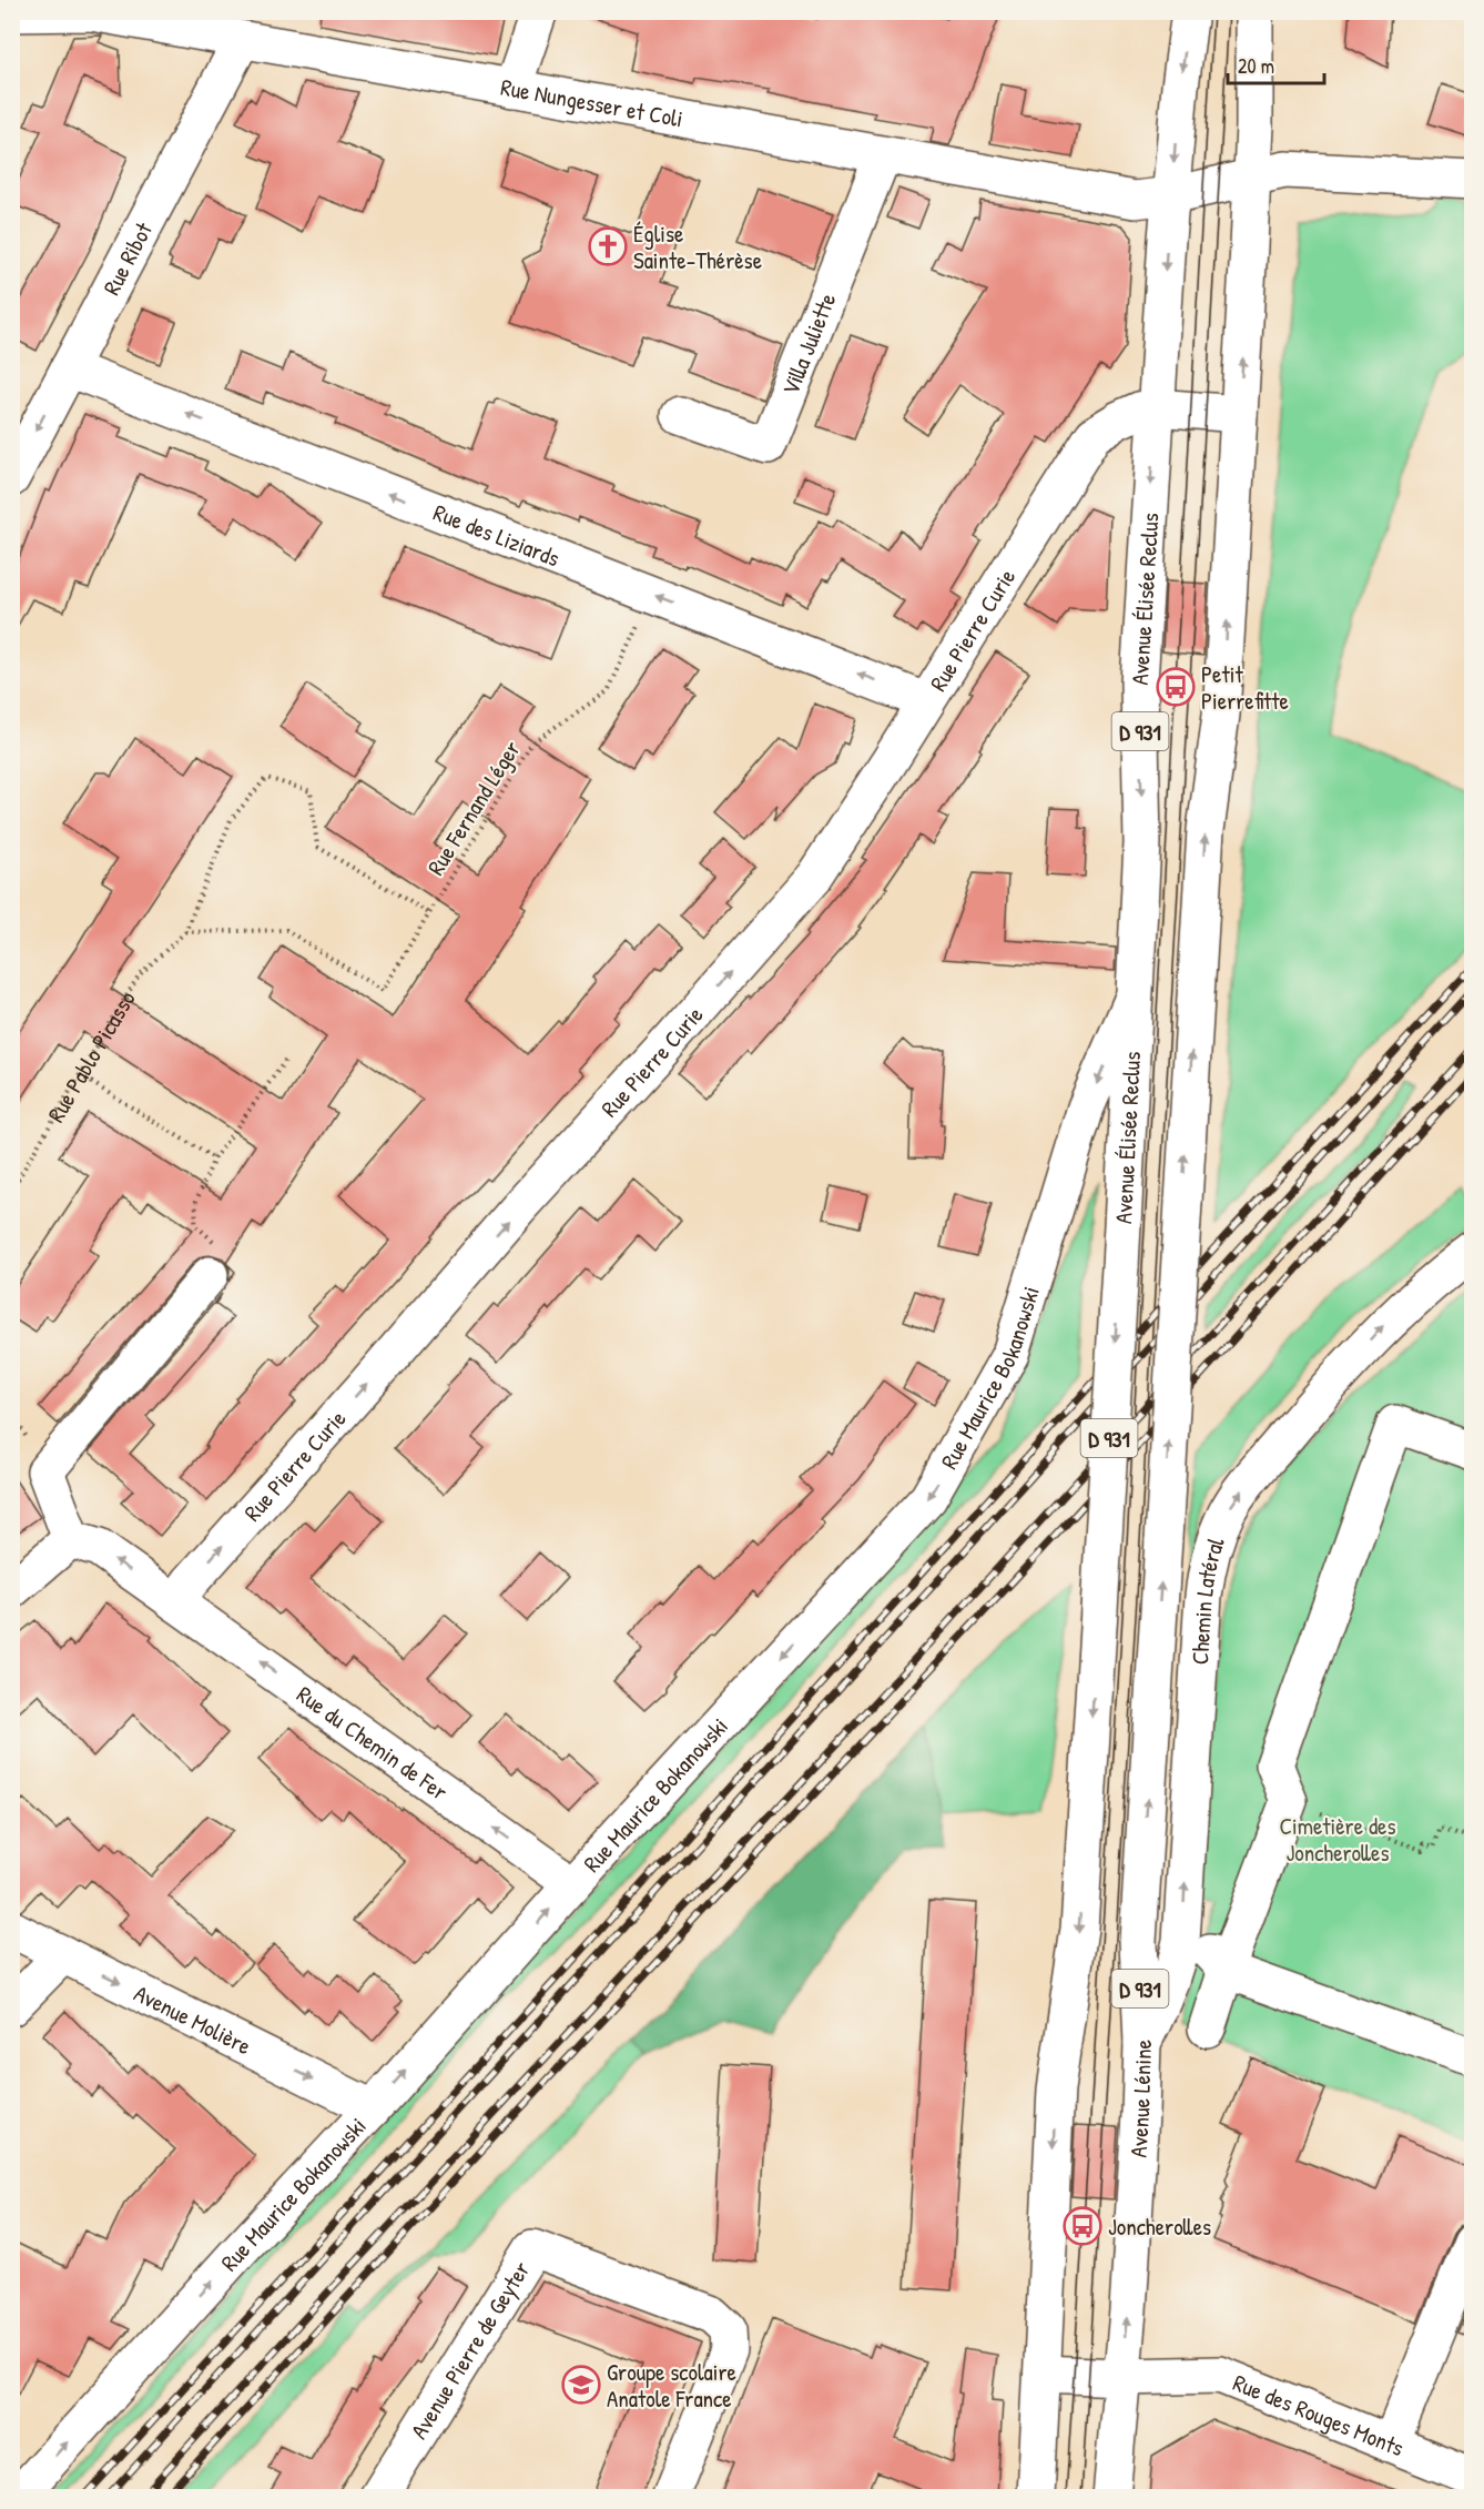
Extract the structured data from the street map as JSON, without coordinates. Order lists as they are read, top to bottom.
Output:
{
  "streets": {
    "street": [
      "Rue Nungesser et Coli",
      "Rue Ribot",
      "Villa Juliette",
      "Rue des Liziards",
      "Avenue Élisée Reclus",
      "Rue Pierre Curie",
      "D 931",
      "Rue Maurice Bokanowski",
      "Chemin Latéral",
      "Rue du Chemin de Fer",
      "Avenue Molière",
      "Avenue Lénine",
      "Avenue Pierre de Geyter",
      "Rue des Rouges Monts"
    ],
    "path": ["Rue Fernand Léger", "Rue Pablo Picasso"]
  },
  "crossings": [
    ["Rue Nungesser et Coli", "Rue Ribot"],
    ["Rue Nungesser et Coli", "Villa Juliette"],
    ["Rue Nungesser et Coli", "Avenue Élisée Reclus"],
    ["Rue Nungesser et Coli", "D 931"],
    ["Rue Ribot", "Rue des Liziards"],
    ["Rue des Liziards", "Rue Pierre Curie"],
    ["Rue des Liziards", "Rue Fernand Léger"],
    ["Avenue Élisée Reclus", "Rue Pierre Curie"],
    ["Avenue Élisée Reclus", "D 931"],
    ["Avenue Élisée Reclus", "Rue Maurice Bokanowski"],
    ["Avenue Élisée Reclus", "Rue des Rouges Monts"],
    ["Rue Pierre Curie", "D 931"],
    ["Rue Pierre Curie", "Rue du Chemin de Fer"],
    ["Rue Pierre Curie", "Avenue Lénine"],
    ["D 931", "Avenue Lénine"],
    ["D 931", "Rue des Rouges Monts"],
    ["Rue Fernand Léger", "Rue Pablo Picasso"],
    ["Rue Maurice Bokanowski", "Rue du Chemin de Fer"],
    ["Rue Maurice Bokanowski", "Avenue Molière"],
    ["Chemin Latéral", "Avenue Lénine"],
    ["Avenue Lénine", "Rue des Rouges Monts"]
  ],
  "one_way": [
    "Rue des Liziards",
    "Avenue Élisée Reclus",
    "Rue Pierre Curie",
    "Chemin Latéral",
    "Rue du Chemin de Fer",
    "Avenue Molière",
    "Avenue Lénine"
  ],
  "parks": ["Cimetière des Joncherolles"],
  "places": {
    "church": ["Église Sainte-Thérèse"],
    "bus stop": ["Petit Pierrefitte", "Joncherolles"],
    "school or university": ["Groupe scolaire Anatole France"]
  },
  "scale_bar": "20 m"
}
